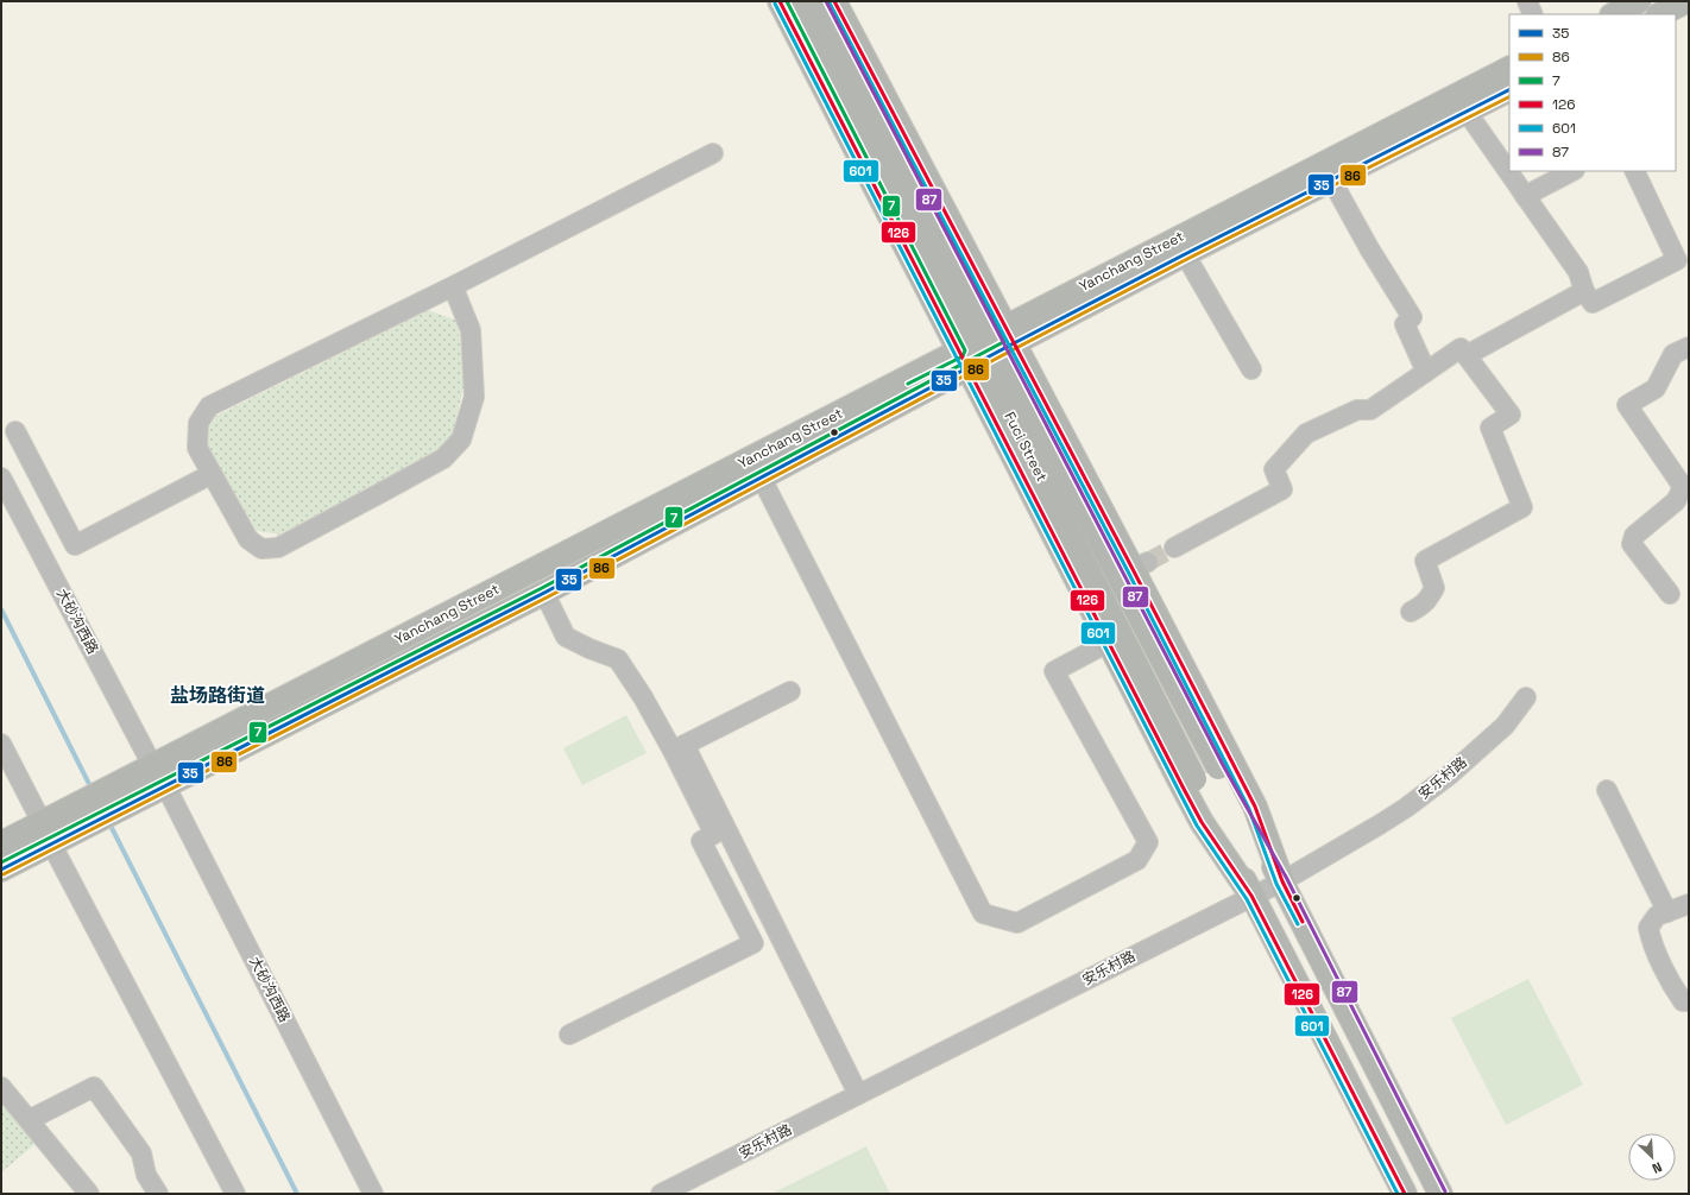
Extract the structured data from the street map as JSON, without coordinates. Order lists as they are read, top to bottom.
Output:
{
  "streets": {
    "main road": ["Yanchang Street", "Fuci Street"],
    "street": ["大砂沟西路", "安乐村路"]
  },
  "crossings": [
    ["Yanchang Street", "大砂沟西路"],
    ["Fuci Street", "安乐村路"]
  ],
  "districts": ["盐场路街道"],
  "lines": [
    "transit line 7",
    "transit line 126",
    "transit line 87",
    "transit line 601",
    "transit line 35",
    "transit line 86"
  ],
  "legend": [
    "35",
    "86",
    "7",
    "126",
    "601",
    "87"
  ],
  "north": "bottom right"
}
